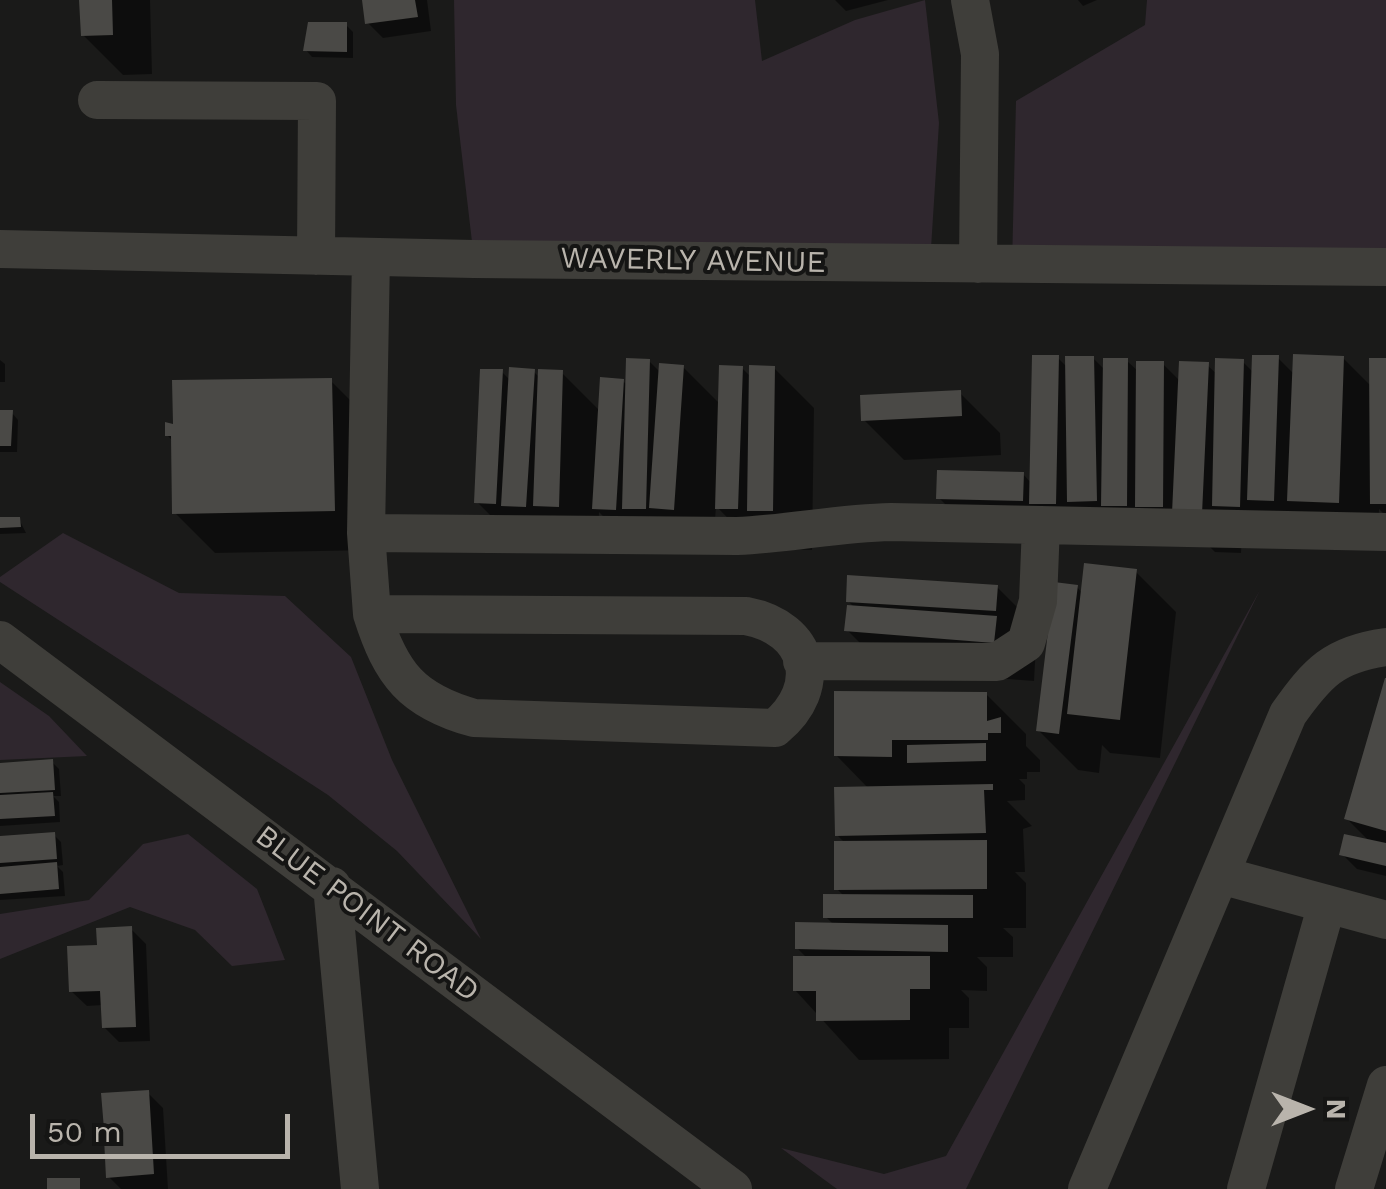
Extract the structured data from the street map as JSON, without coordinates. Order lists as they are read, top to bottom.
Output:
{
  "streets": {
    "street": ["WAVERLY AVENUE", "BLUE POINT ROAD"]
  },
  "scale_bar": "50 m",
  "north": "right"
}
